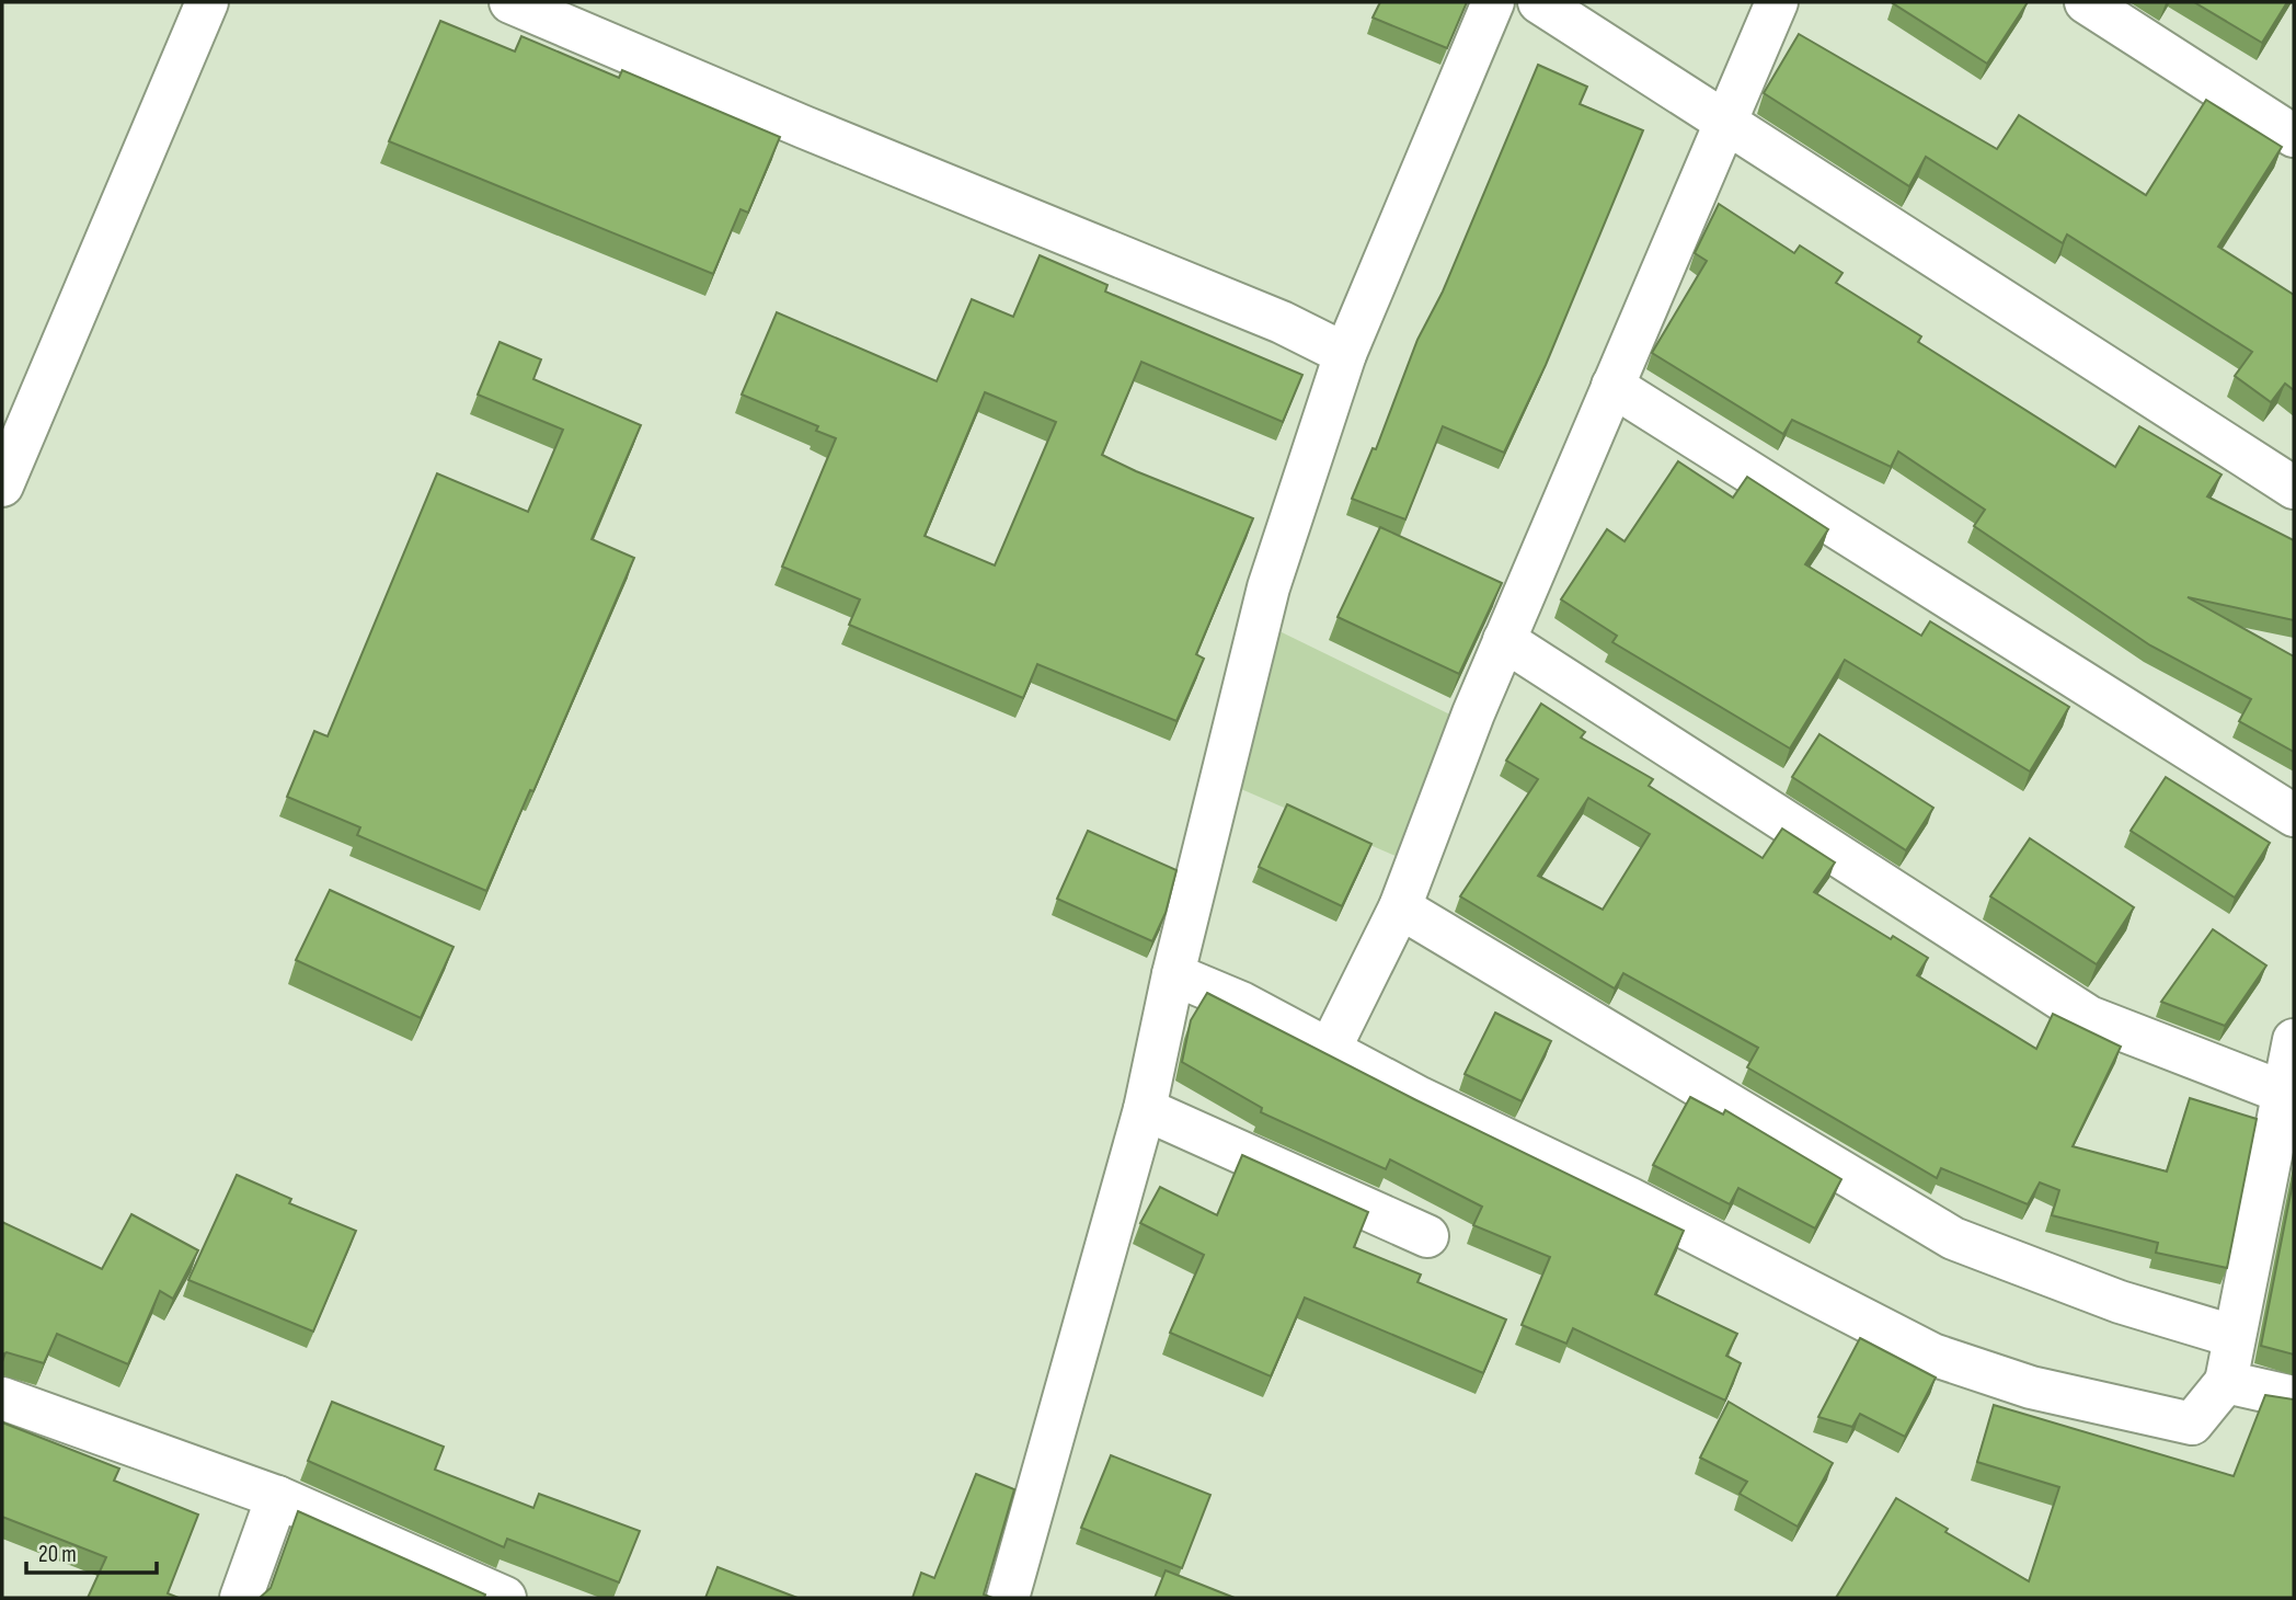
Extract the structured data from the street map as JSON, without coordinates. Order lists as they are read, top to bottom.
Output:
{
  "scale_bar": "20 m"
}
